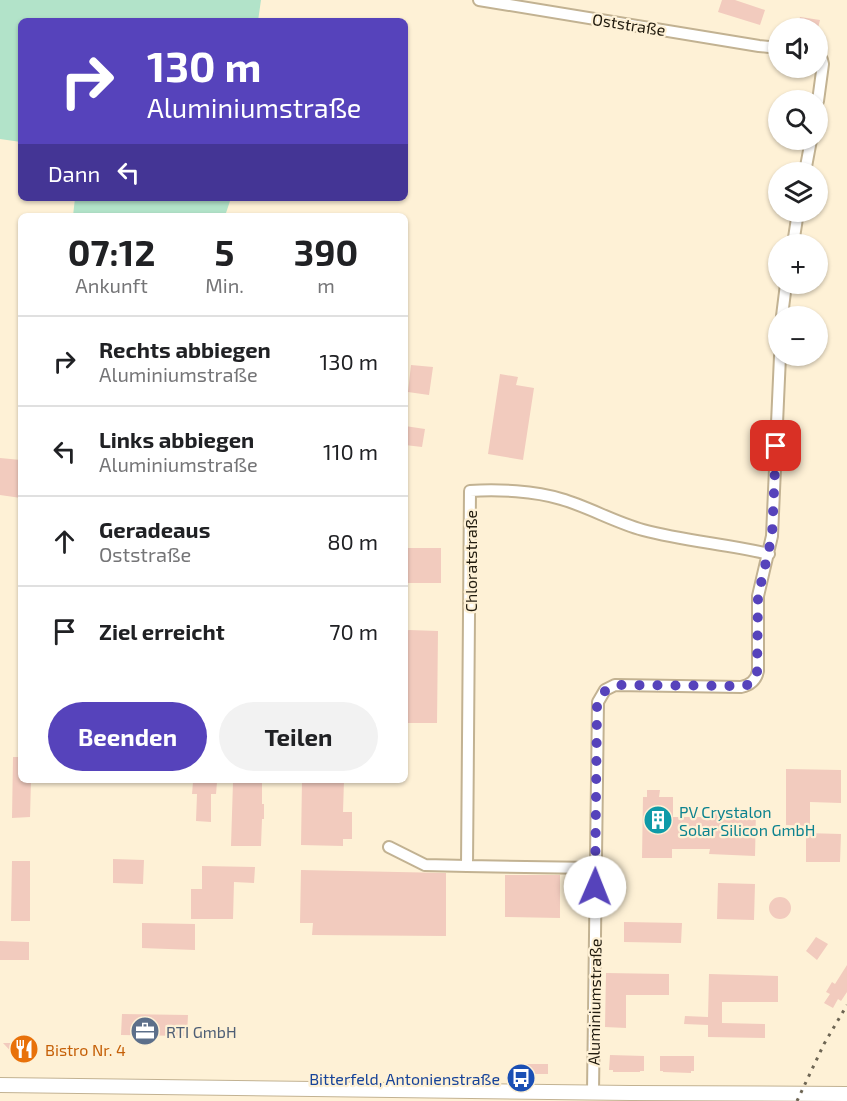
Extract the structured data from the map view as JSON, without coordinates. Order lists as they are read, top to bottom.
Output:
{
  "streets": {
    "street": ["Oststraße", "Chloratstraße", "Aluminiumstraße"]
  },
  "crossings": [
    ["Chloratstraße", "Aluminiumstraße"]
  ],
  "places": {
    "building": ["PV Crystalon Solar Silicon GmbH"],
    "office": ["RTI GmbH"],
    "restaurant": ["Bistro Nr. 4"],
    "bus stop": ["Bitterfeld, Antonienstraße"]
  },
  "page": {
    "map_buttons": ["+", "−"],
    "turn": ["130 m", "Aluminiumstraße"],
    "then": "Dann",
    "eta": [
      "07:12",
      "Ankunft",
      "5",
      "Min.",
      "390",
      "m"
    ],
    "list": [
      {
        "name": "Rechts abbiegen",
        "note": "Aluminiumstraße",
        "value": "130 m"
      },
      {
        "name": "Links abbiegen",
        "note": "Aluminiumstraße",
        "value": "110 m"
      },
      {
        "name": "Geradeaus",
        "note": "Oststraße",
        "value": "80 m"
      },
      {
        "name": "Ziel erreicht",
        "value": "70 m"
      }
    ],
    "buttons": ["Beenden", "Teilen"]
  }
}
